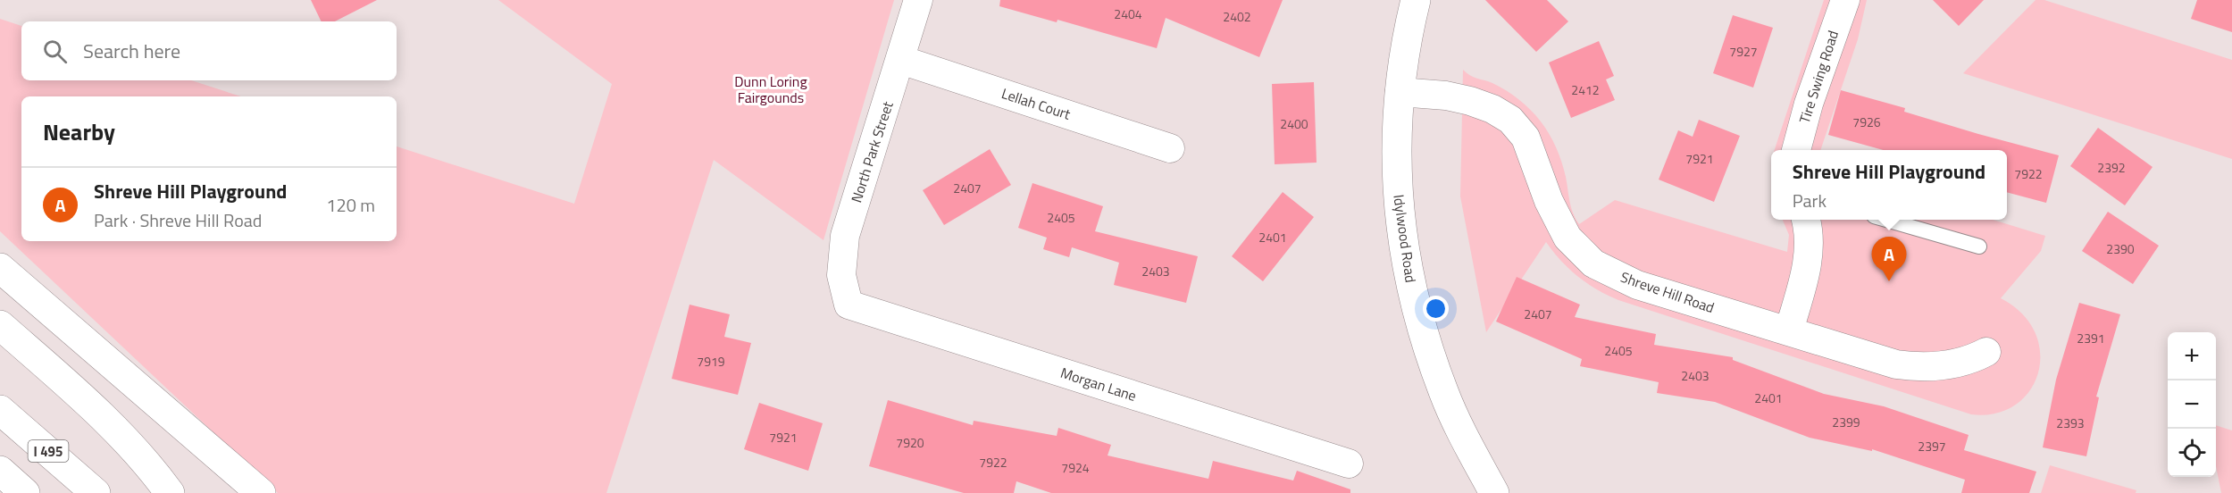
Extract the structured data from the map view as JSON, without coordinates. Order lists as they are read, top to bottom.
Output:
{
  "streets": {
    "main road": ["Idylwood Road", "I 495"],
    "street": [
      "Tire Swing Road",
      "Lellah Court",
      "North Park Street",
      "Shreve Hill Road",
      "Morgan Lane"
    ]
  },
  "crossings": [
    ["Lellah Court", "North Park Street"],
    ["North Park Street", "Morgan Lane"],
    ["Idylwood Road", "Shreve Hill Road"]
  ],
  "parks": ["Dunn Loring Fairgounds"],
  "house_numbers": [
    "2404",
    "2402",
    "7927",
    "2412",
    "7926",
    "2400",
    "7921",
    "2392",
    "7922",
    "2407",
    "2405",
    "2401",
    "2390",
    "2403",
    "2407",
    "2391",
    "2405",
    "7919",
    "2403",
    "2401",
    "2399",
    "2393",
    "7921",
    "7920",
    "2397",
    "7922",
    "7924"
  ],
  "page": {
    "search": "Search here",
    "heading": "Nearby",
    "popup": ["Shreve Hill Playground", "Park"],
    "list": [
      {
        "mark": "A",
        "name": "Shreve Hill Playground",
        "note": "Park · Shreve Hill Road",
        "value": "120 m"
      }
    ],
    "pins": "A",
    "map_buttons": ["+", "−"]
  }
}
